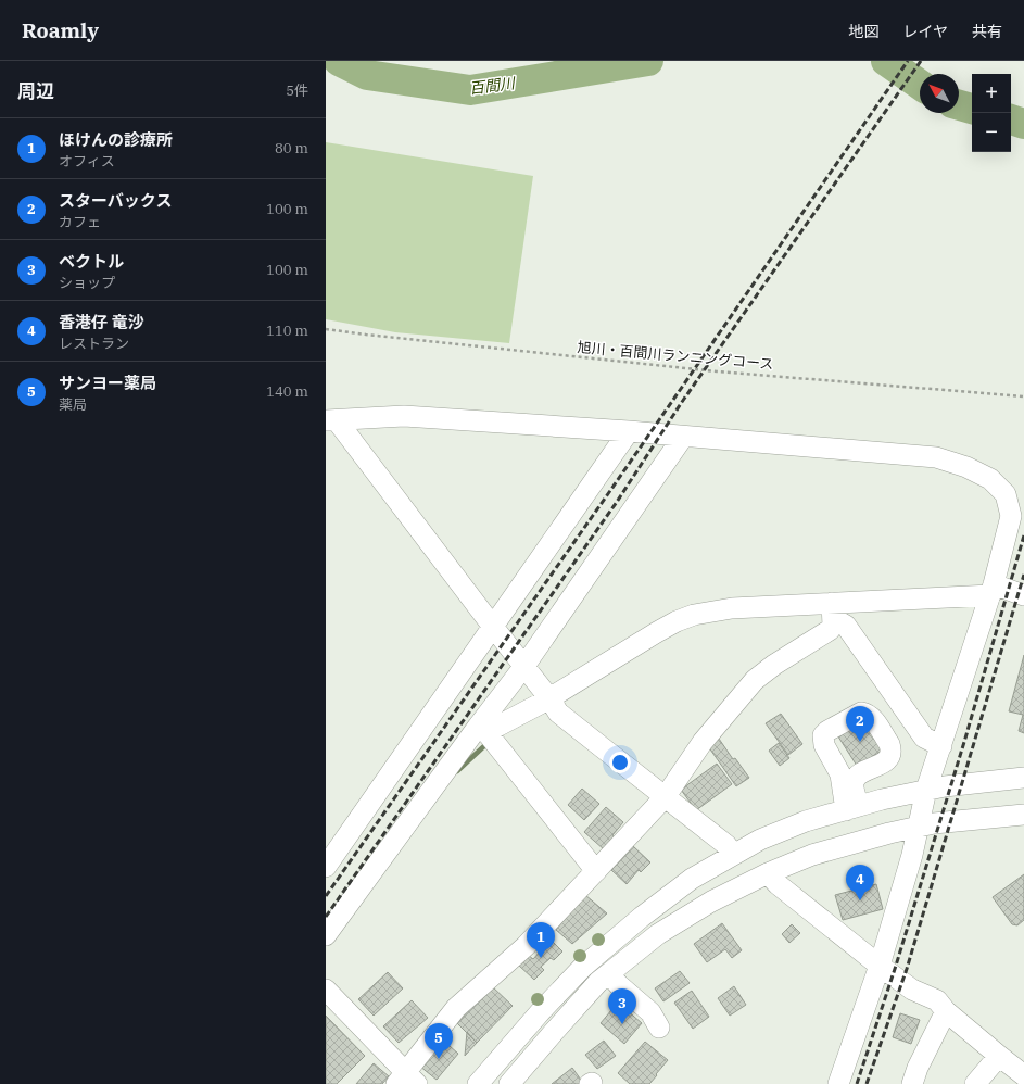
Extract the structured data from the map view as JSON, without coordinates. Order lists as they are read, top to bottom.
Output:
{
  "streets": {
    "path": ["旭川・百間川ランニングコース"]
  },
  "water": ["百間川"],
  "north": "top left",
  "page": {
    "header": "Roamly",
    "nav": ["地図", "レイヤ", "共有"],
    "heading": ["周辺", "5件"],
    "map_buttons": ["+", "−"],
    "list": [
      {
        "mark": "1",
        "name": "ほけんの診療所",
        "note": "オフィス",
        "value": "80 m"
      },
      {
        "mark": "2",
        "name": "スターバックス",
        "note": "カフェ",
        "value": "100 m"
      },
      {
        "mark": "3",
        "name": "ベクトル",
        "note": "ショップ",
        "value": "100 m"
      },
      {
        "mark": "4",
        "name": "香港仔 竜沙",
        "note": "レストラン",
        "value": "110 m"
      },
      {
        "mark": "5",
        "name": "サンヨー薬局",
        "note": "薬局",
        "value": "140 m"
      }
    ],
    "pins": [
      "2",
      "4",
      "1",
      "3",
      "5"
    ]
  }
}
